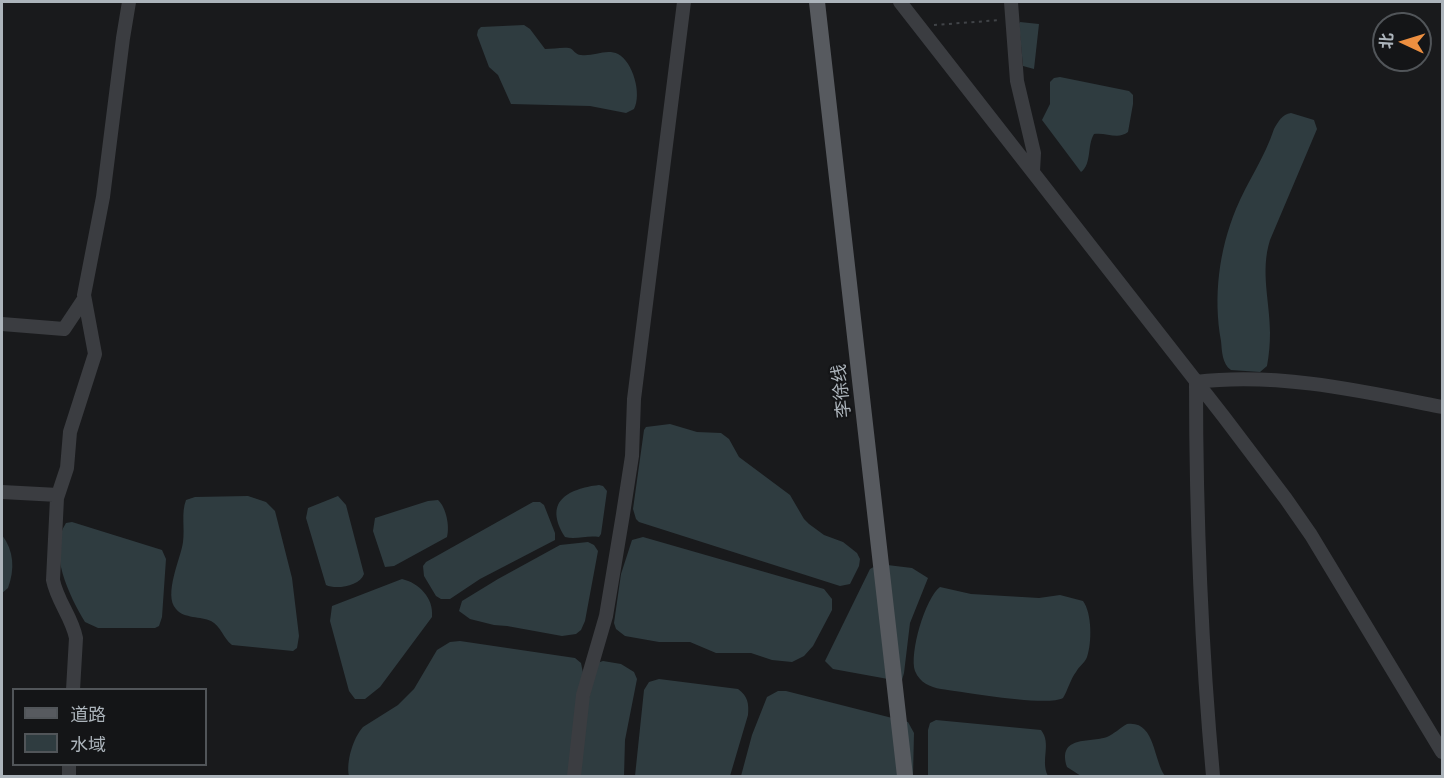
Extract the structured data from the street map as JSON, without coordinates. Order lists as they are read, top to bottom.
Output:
{
  "streets": {
    "main road": ["李徐线"]
  },
  "legend": ["道路", "水域"],
  "north": "left"
}
